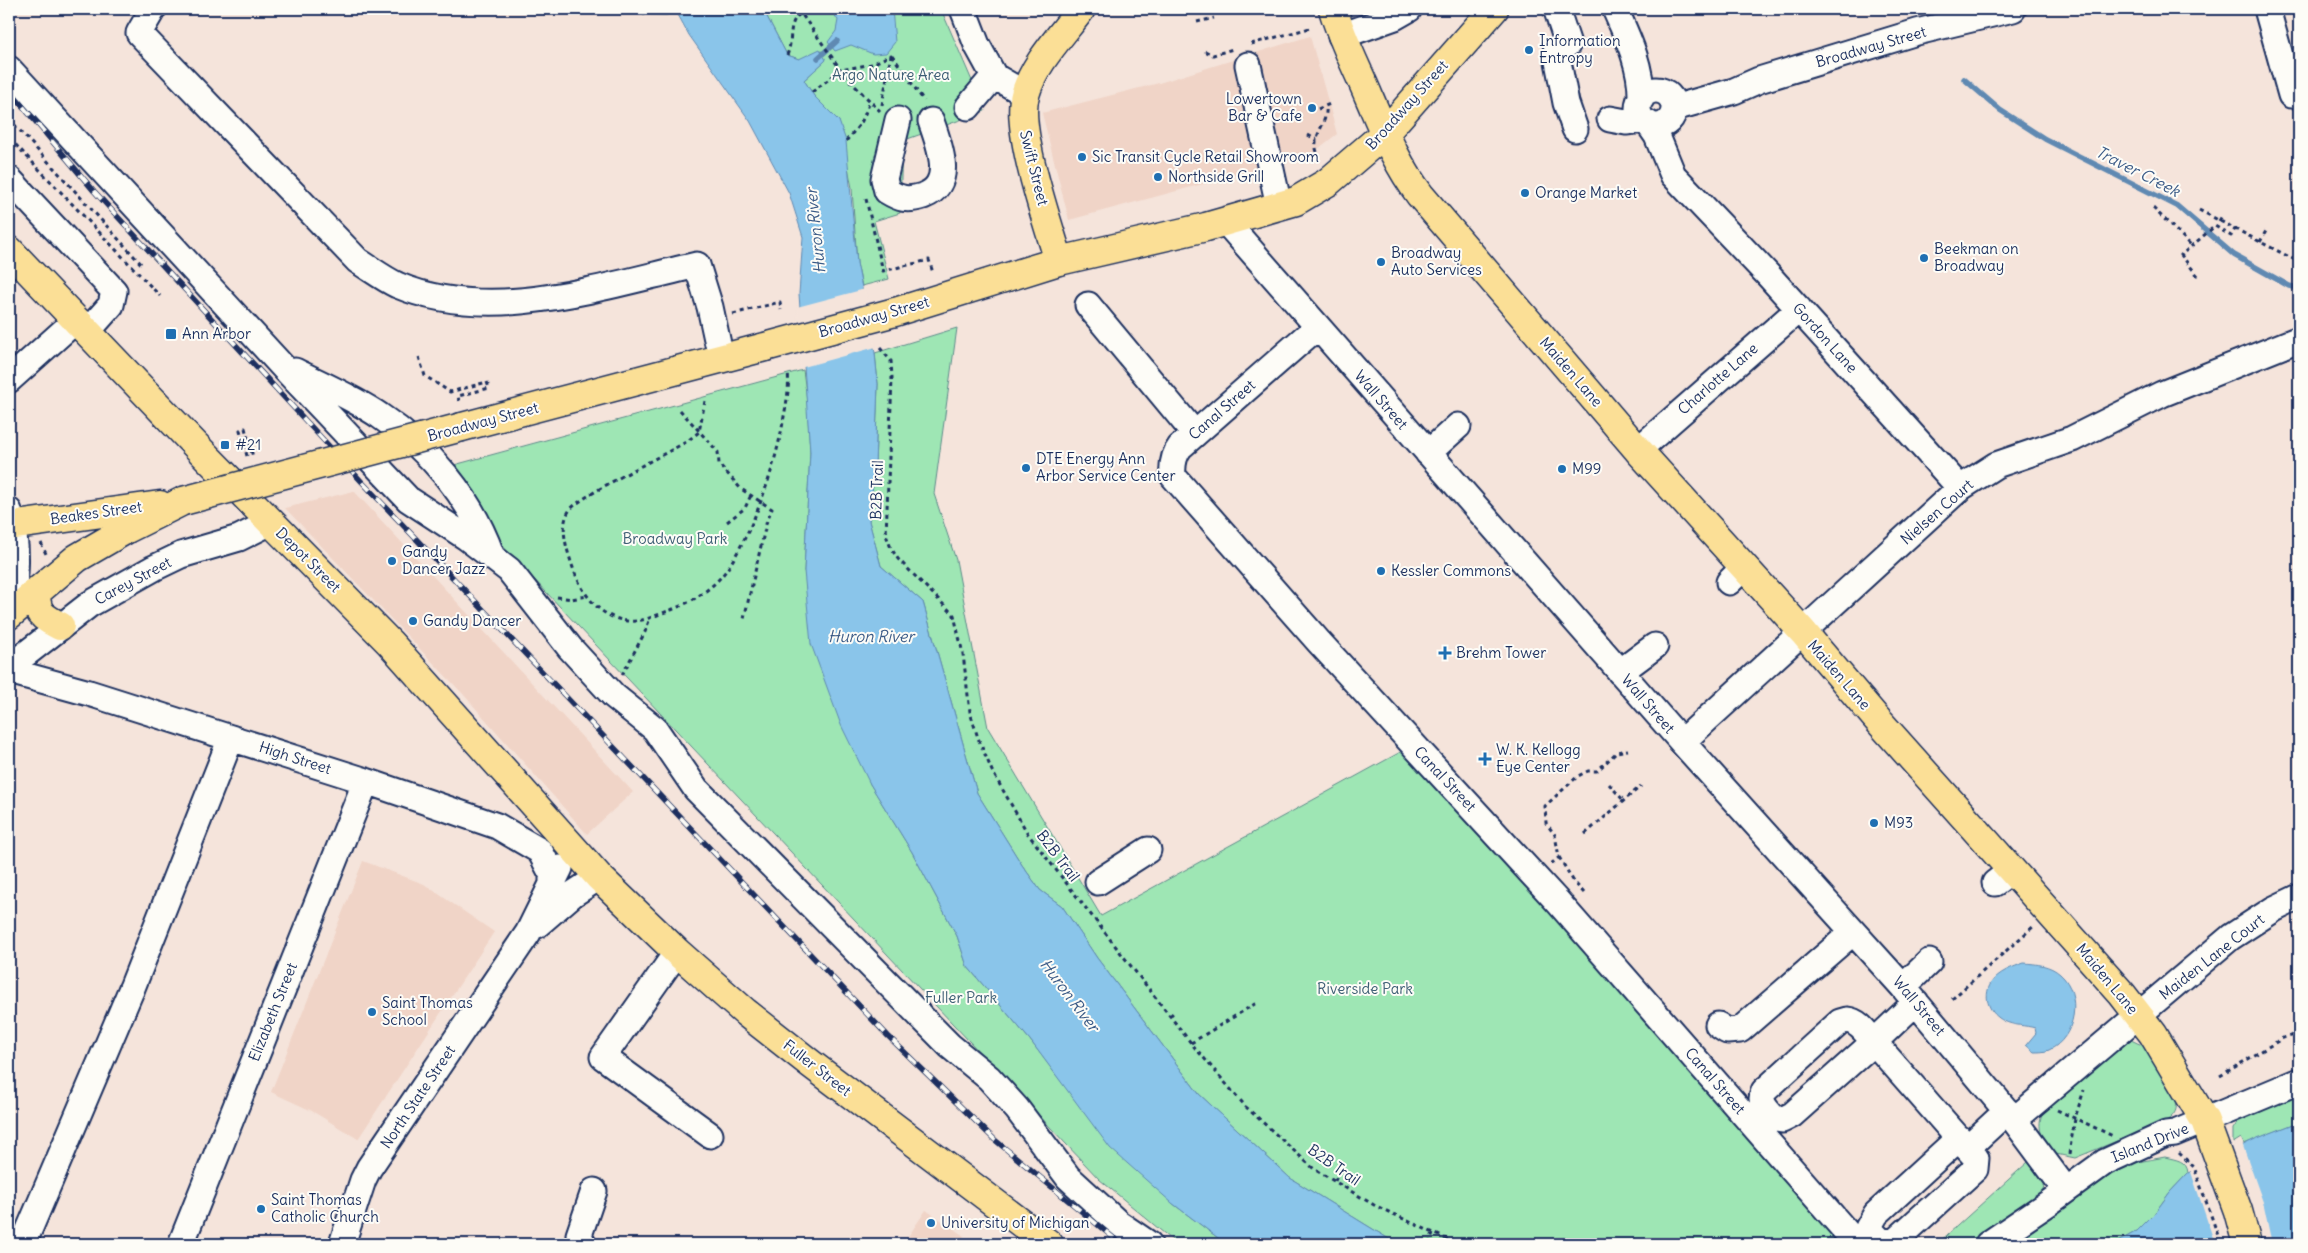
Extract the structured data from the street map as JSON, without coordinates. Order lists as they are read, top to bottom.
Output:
{
  "streets": {
    "main road": [
      "Broadway Street",
      "Swift Street",
      "Maiden Lane",
      "Beakes Street",
      "Depot Street",
      "Fuller Street"
    ],
    "street": [
      "Gordon Lane",
      "Charlotte Lane",
      "Wall Street",
      "Canal Street",
      "Nielsen Court",
      "Carey Street",
      "High Street",
      "Maiden Lane Court",
      "Elizabeth Street",
      "North State Street",
      "Island Drive"
    ],
    "path": ["B2B Trail"]
  },
  "crossings": [
    ["Broadway Street", "Swift Street"],
    ["Broadway Street", "Gordon Lane"],
    ["Broadway Street", "Maiden Lane"],
    ["Broadway Street", "Wall Street"],
    ["Broadway Street", "Beakes Street"],
    ["Gordon Lane", "Charlotte Lane"],
    ["Gordon Lane", "Nielsen Court"],
    ["Maiden Lane", "Charlotte Lane"],
    ["Maiden Lane", "Nielsen Court"],
    ["Maiden Lane", "Maiden Lane Court"],
    ["Maiden Lane", "Island Drive"],
    ["Wall Street", "Canal Street"],
    ["Wall Street", "Nielsen Court"],
    ["Wall Street", "Maiden Lane Court"],
    ["Wall Street", "Island Drive"],
    ["Depot Street", "Carey Street"],
    ["Depot Street", "Fuller Street"],
    ["High Street", "Elizabeth Street"]
  ],
  "water": ["Traver Creek", "Huron River"],
  "parks": [
    "Argo Nature Area",
    "Broadway Park",
    "Riverside Park",
    "Fuller Park"
  ],
  "places": {
    "other": [
      "Information Entropy",
      "Lowertown Bar & Cafe",
      "Sic Transit Cycle Retail Showroom",
      "Northside Grill",
      "Orange Market",
      "Beekman on Broadway",
      "Broadway Auto Services",
      "DTE Energy Ann Arbor Service Center",
      "M99",
      "Gandy Dancer Jazz",
      "Kessler Commons",
      "Gandy Dancer",
      "M93",
      "Saint Thomas School",
      "Saint Thomas Catholic Church",
      "University of Michigan"
    ],
    "transit": ["Ann Arbor", "#21"],
    "health": ["Brehm Tower", "W. K. Kellogg Eye Center"]
  }
}
